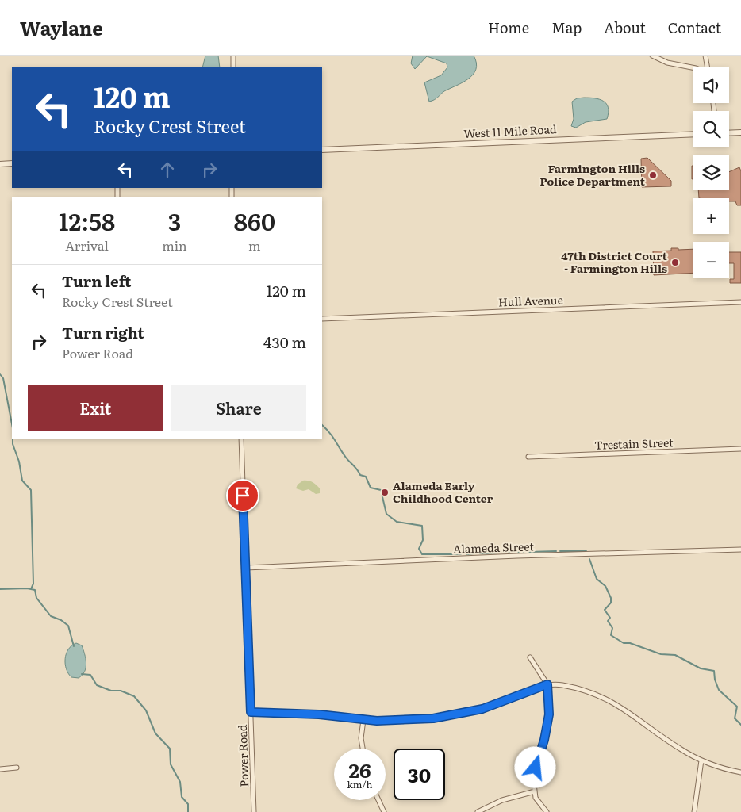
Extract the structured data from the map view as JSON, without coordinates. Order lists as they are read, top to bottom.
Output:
{
  "streets": {
    "street": [
      "West 11 Mile Road",
      "Hull Avenue",
      "Trestain Street",
      "Alameda Street",
      "Power Road"
    ]
  },
  "crossings": [
    ["Alameda Street", "Power Road"]
  ],
  "places": ["Farmington Hills Police Department", "47th District Court - Farmington Hills", "Alameda Early Childhood Center"],
  "page": {
    "header": "Waylane",
    "nav": [
      "Home",
      "Map",
      "About",
      "Contact"
    ],
    "map_buttons": ["+", "−"],
    "turn": ["120 m", "Rocky Crest Street"],
    "eta": [
      "12:58",
      "Arrival",
      "3",
      "min",
      "860",
      "m"
    ],
    "list": [
      {
        "name": "Turn left",
        "note": "Rocky Crest Street",
        "value": "120 m"
      },
      {
        "name": "Turn right",
        "note": "Power Road",
        "value": "430 m"
      }
    ],
    "buttons": ["Exit", "Share"],
    "speed": "26 km/h",
    "limit": "30"
  }
}
